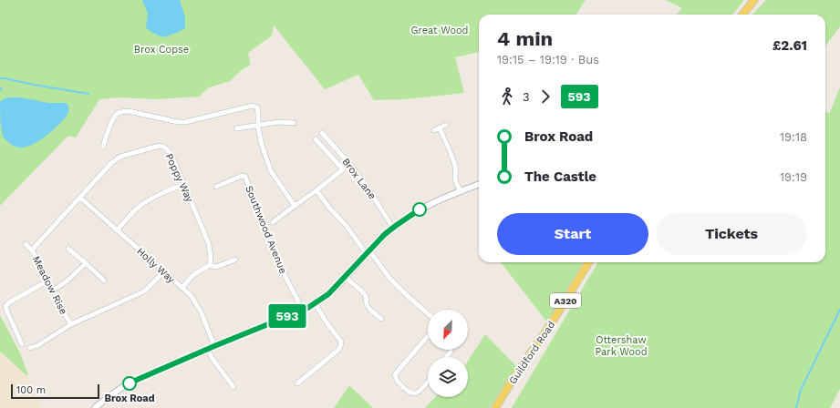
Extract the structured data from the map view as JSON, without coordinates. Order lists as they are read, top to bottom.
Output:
{
  "streets": {
    "main road": ["A320", "Guildford Road"],
    "street": [
      "Poppy Way",
      "Brox Lane",
      "Southwood Avenue",
      "Holly Way",
      "Meadow Rise"
    ]
  },
  "crossings": [
    ["Poppy Way", "Holly Way"],
    ["Poppy Way", "Meadow Rise"],
    ["Holly Way", "Meadow Rise"]
  ],
  "parks": ["Great Wood", "Brox Copse", "Ottershaw Park Wood"],
  "places": ["Brox Road"],
  "lines": ["bus line 593"],
  "scale_bar": "100 m",
  "north": "bottom left",
  "page": {
    "on_map": "593",
    "heading": ["4 min", "19:15 – 19:19 · Bus", "£2.61"],
    "legs": ["3", "593"],
    "list": [
      {
        "name": "Brox Road",
        "value": "19:18"
      },
      {
        "name": "The Castle",
        "value": "19:19"
      }
    ],
    "buttons": ["Start", "Tickets"],
    "scale": "100 m"
  }
}
